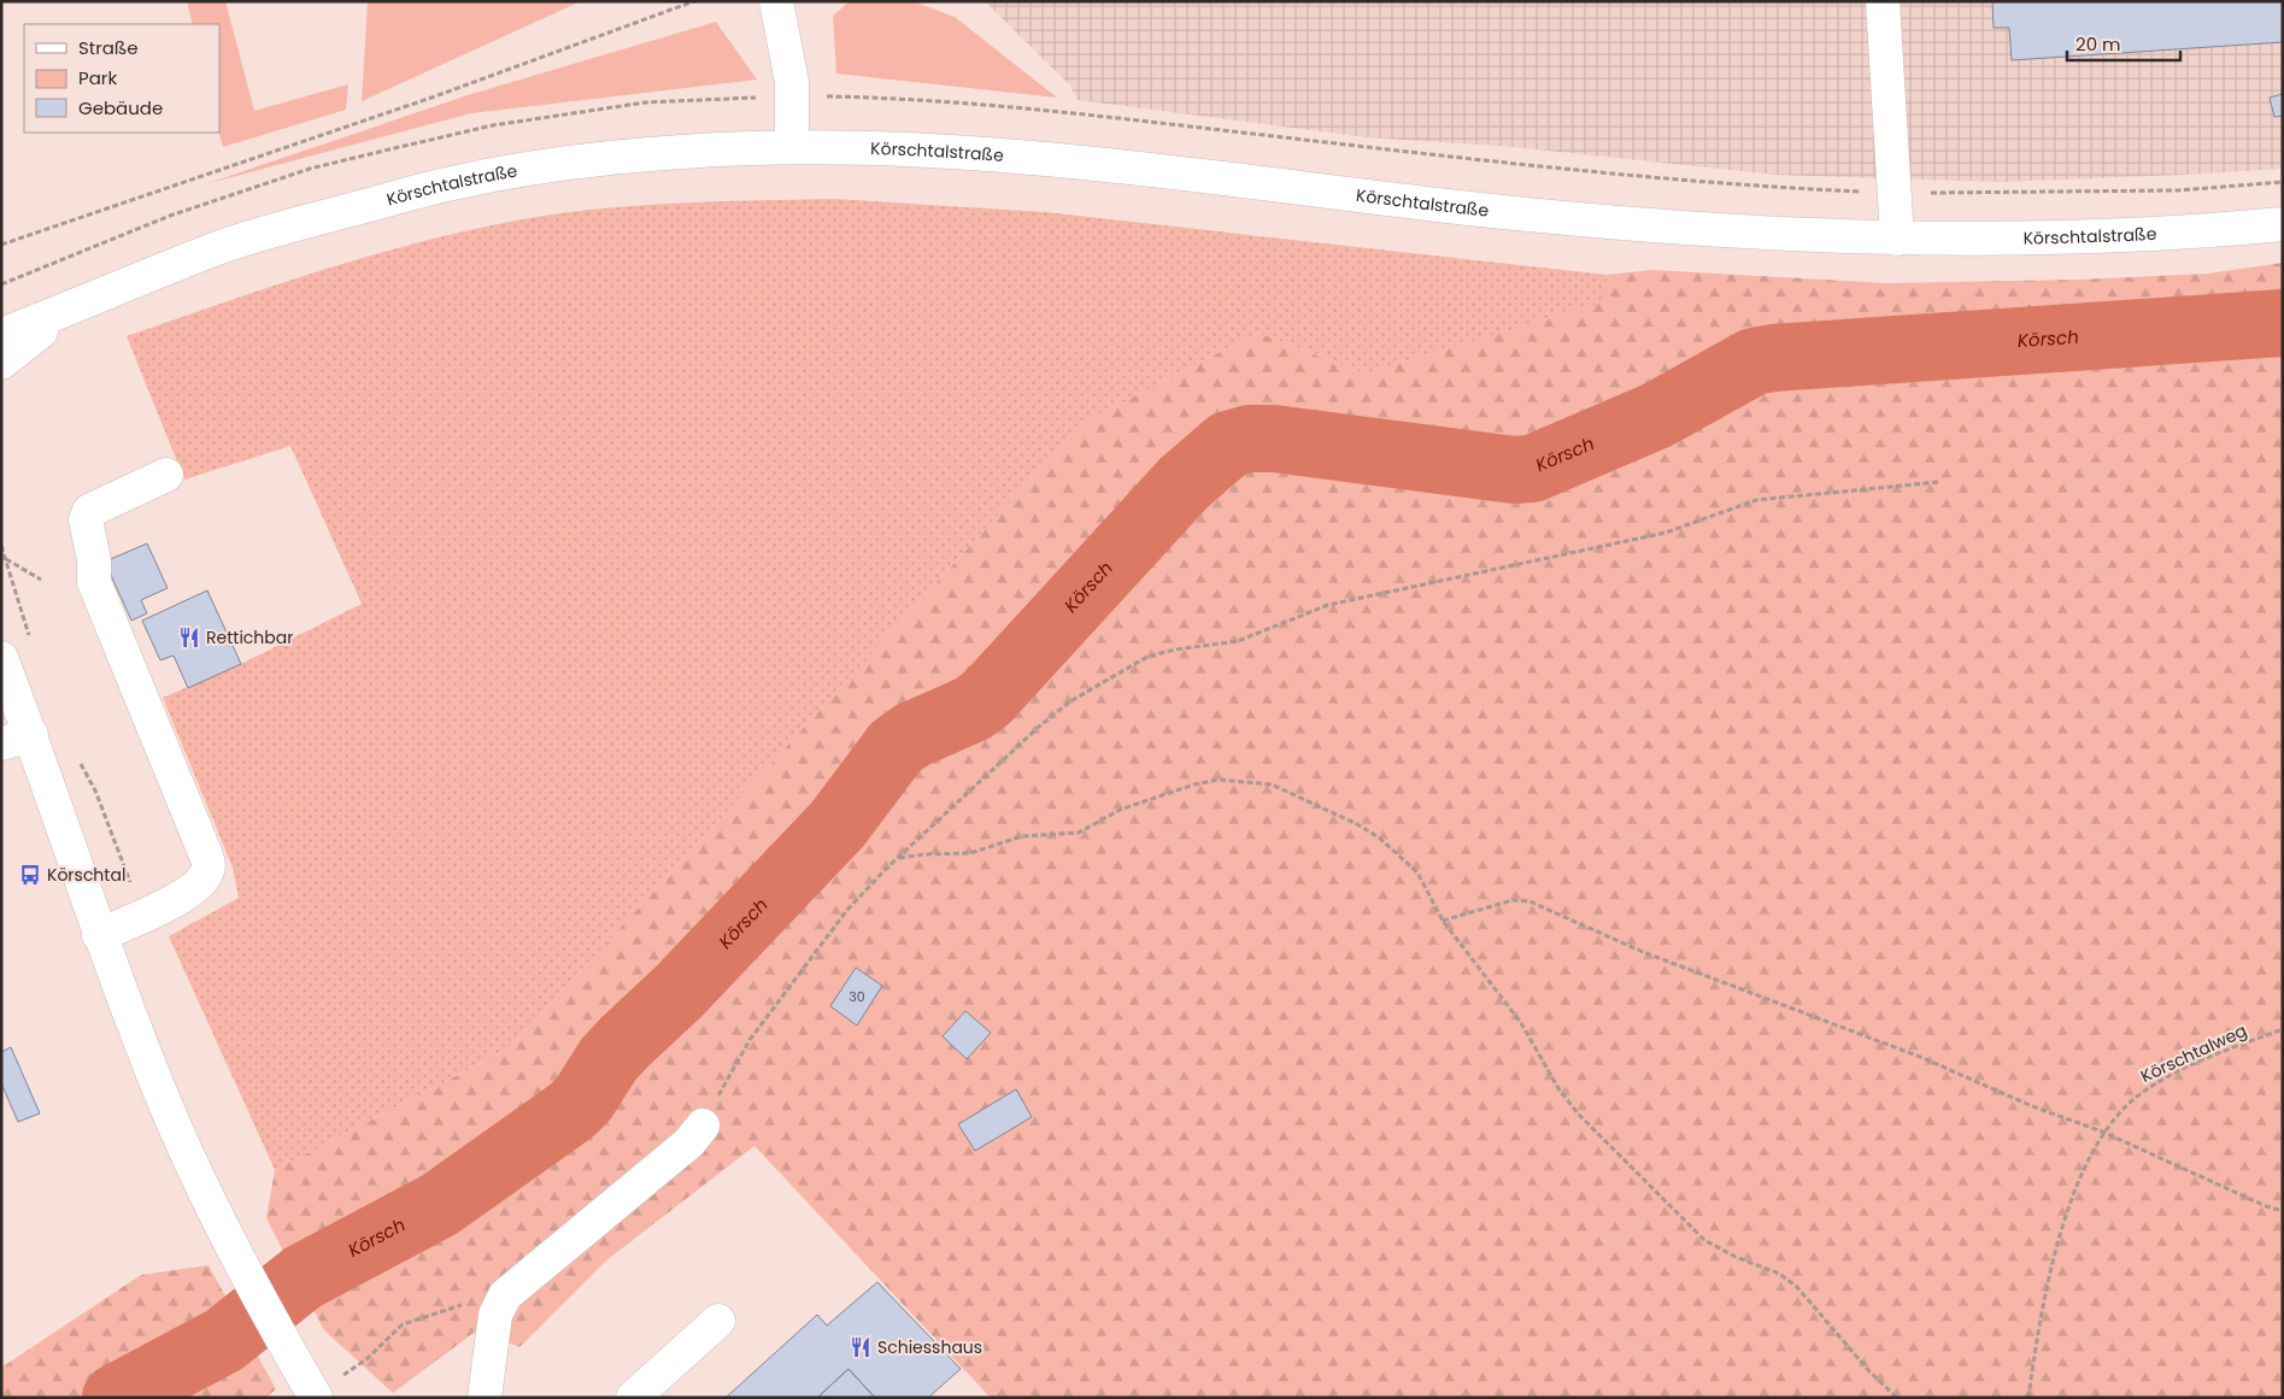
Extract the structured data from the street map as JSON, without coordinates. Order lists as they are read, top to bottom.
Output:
{
  "streets": {
    "main road": ["Körschtalstraße"],
    "path": ["Körschtalweg"]
  },
  "water": ["Körsch"],
  "places": {
    "restaurant": ["Rettichbar", "Schiesshaus"],
    "bus stop": ["Körschtal"]
  },
  "house_numbers": ["30"],
  "legend": ["Straße", "Park", "Gebäude"],
  "scale_bar": "20 m"
}
